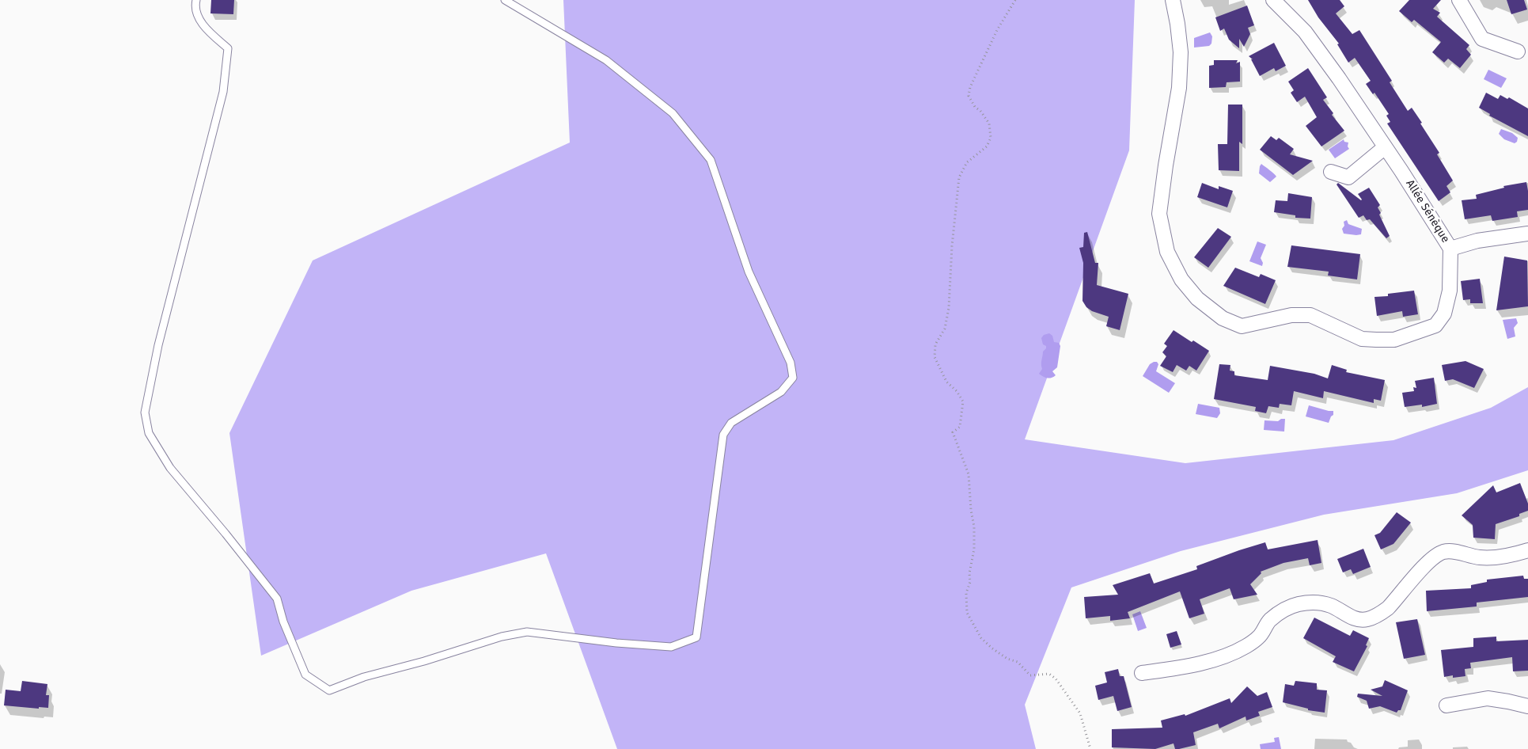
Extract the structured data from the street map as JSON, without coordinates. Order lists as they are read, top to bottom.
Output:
{
  "streets": {
    "street": ["Allée Sénèque"]
  }
}
